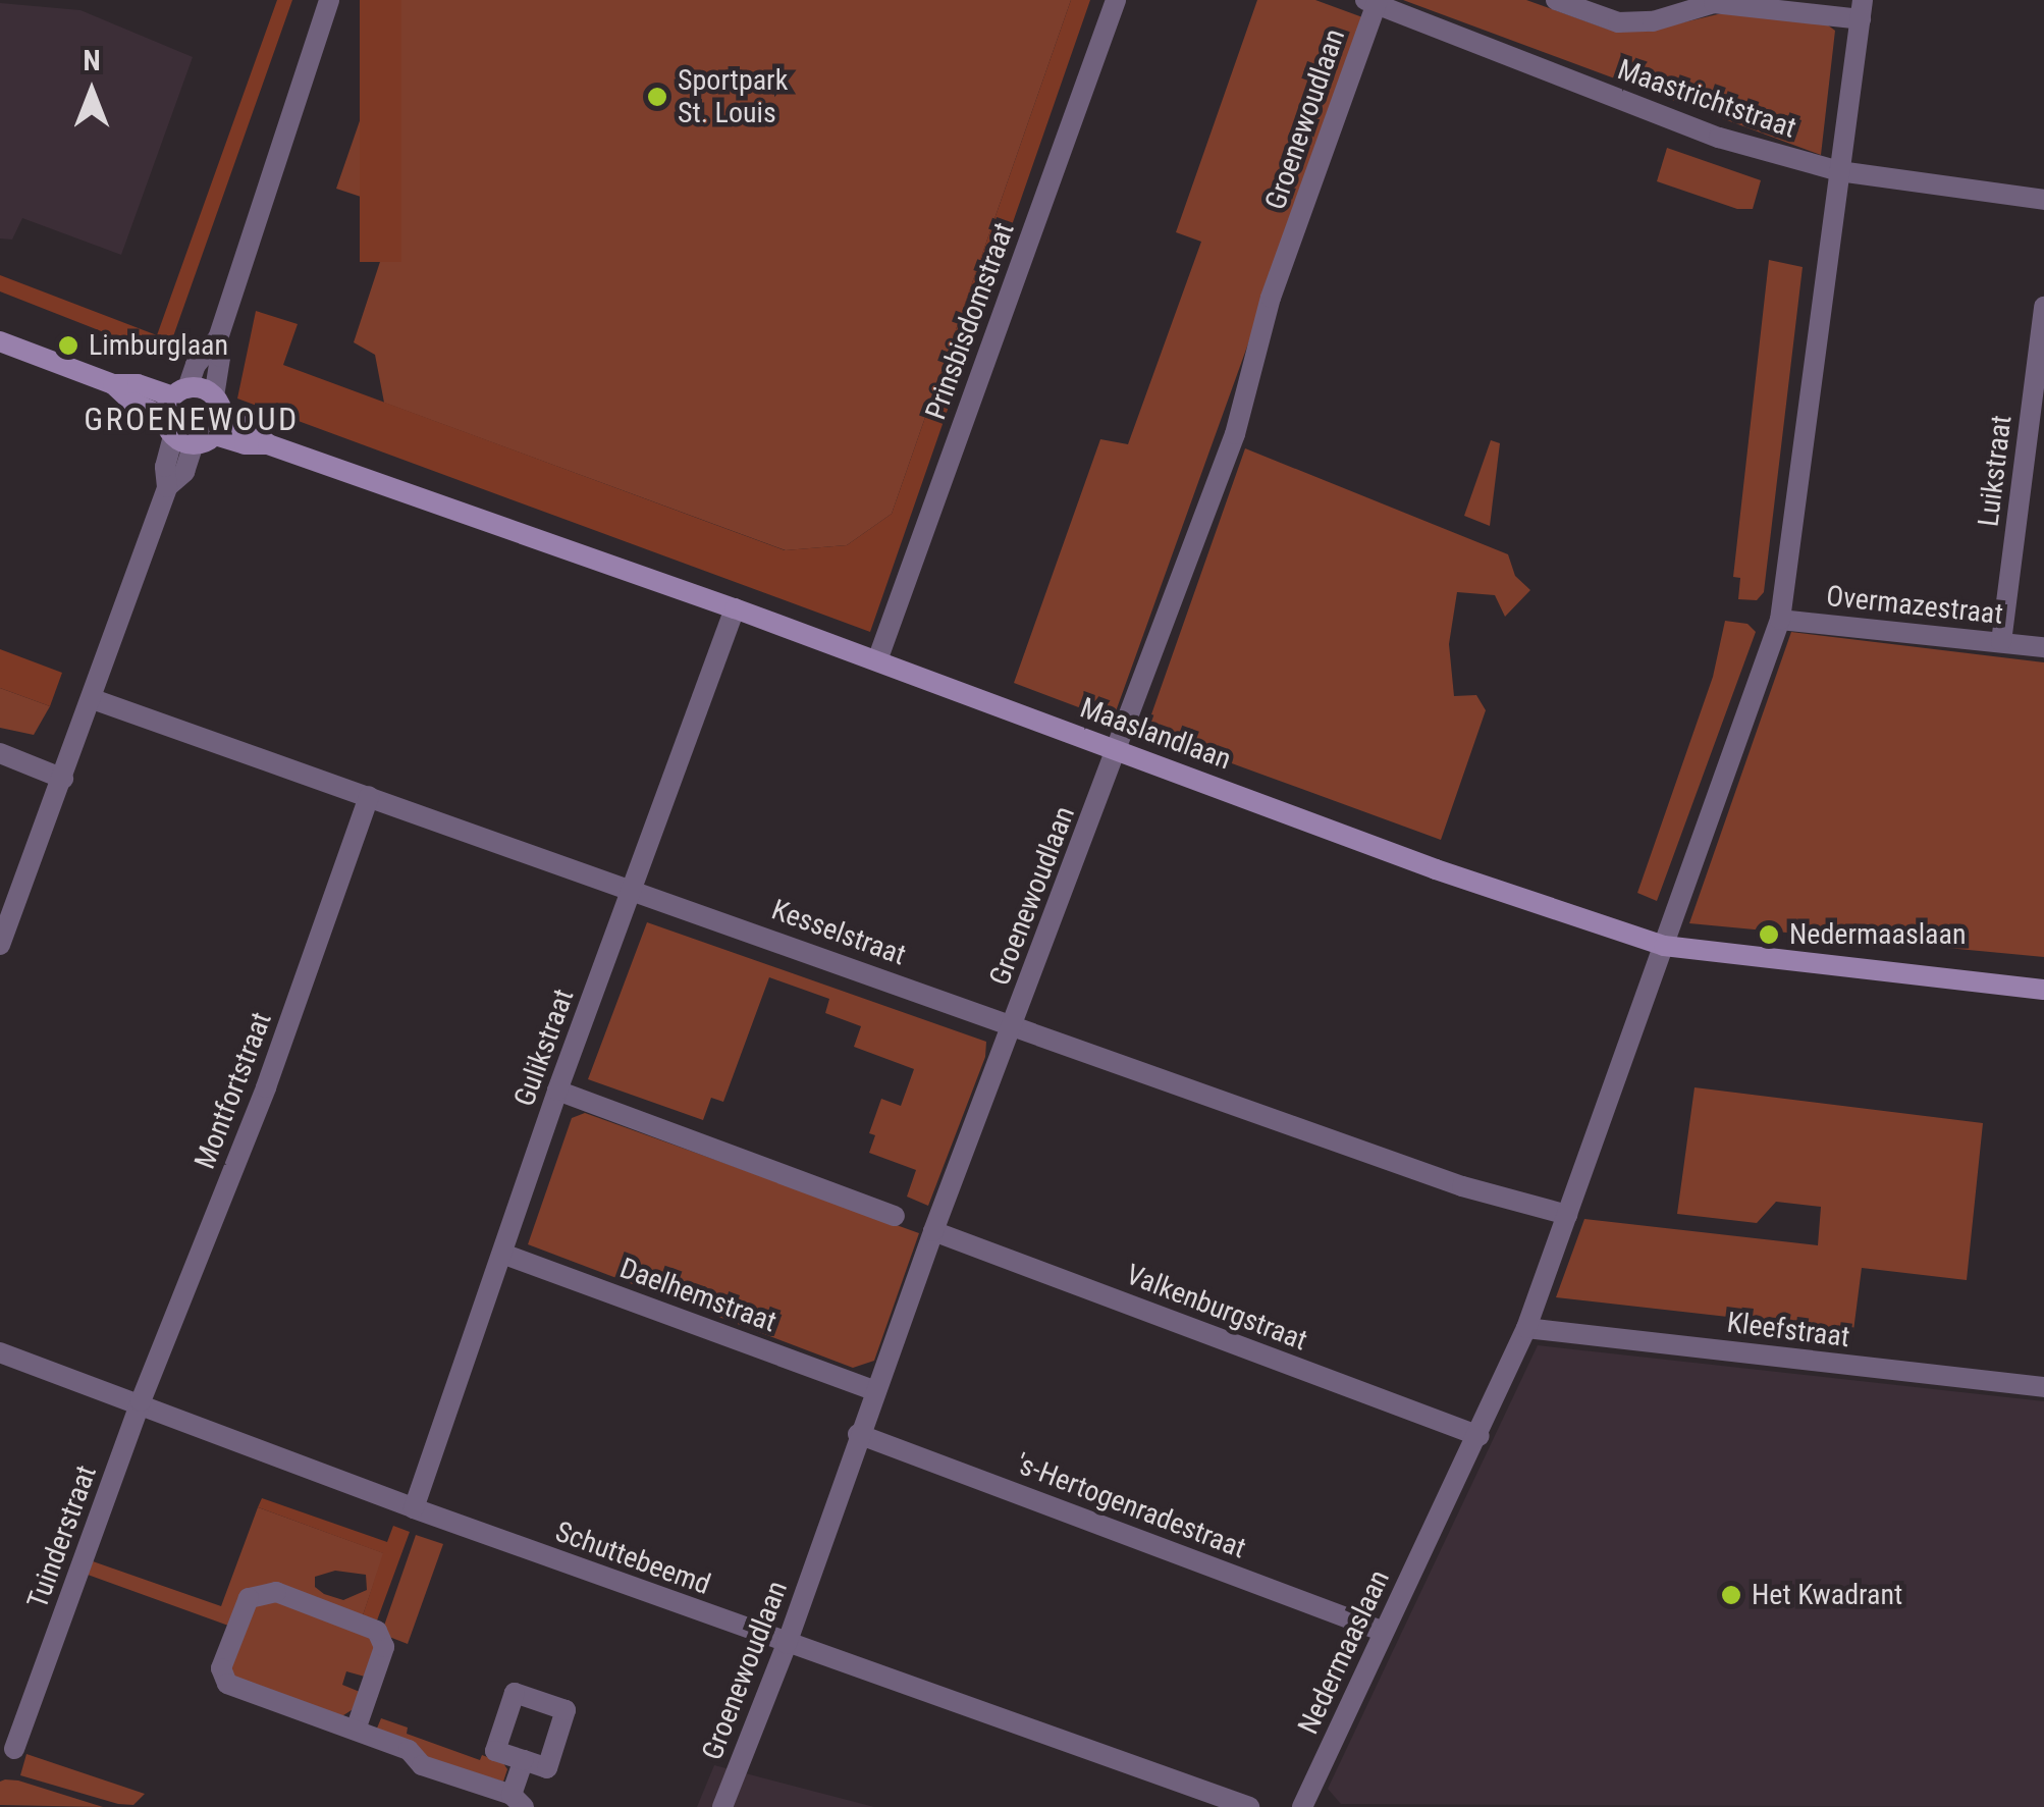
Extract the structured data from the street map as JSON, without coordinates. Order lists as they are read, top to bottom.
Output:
{
  "streets": {
    "street": [
      "Maastrichtstraat",
      "Groenewoudlaan",
      "Prinsbisdomstraat",
      "Luikstraat",
      "Overmazestraat",
      "Maaslandlaan",
      "Kesselstraat",
      "Gulikstraat",
      "Montfortstraat",
      "Daelhemstraat",
      "Valkenburgstraat",
      "Kleefstraat",
      "'s-Hertogenradestraat",
      "Tuinderstraat",
      "Schuttebeemd",
      "Nedermaaslaan"
    ]
  },
  "crossings": [
    ["Maastrichtstraat", "Groenewoudlaan"],
    ["Maastrichtstraat", "Nedermaaslaan"],
    ["Groenewoudlaan", "Maaslandlaan"],
    ["Groenewoudlaan", "Kesselstraat"],
    ["Groenewoudlaan", "Daelhemstraat"],
    ["Groenewoudlaan", "Valkenburgstraat"],
    ["Groenewoudlaan", "'s-Hertogenradestraat"],
    ["Groenewoudlaan", "Schuttebeemd"],
    ["Prinsbisdomstraat", "Maaslandlaan"],
    ["Luikstraat", "Overmazestraat"],
    ["Overmazestraat", "Nedermaaslaan"],
    ["Maaslandlaan", "Gulikstraat"],
    ["Maaslandlaan", "Nedermaaslaan"],
    ["Kesselstraat", "Gulikstraat"],
    ["Kesselstraat", "Montfortstraat"],
    ["Kesselstraat", "Nedermaaslaan"],
    ["Gulikstraat", "Daelhemstraat"],
    ["Gulikstraat", "Schuttebeemd"],
    ["Montfortstraat", "Tuinderstraat"],
    ["Montfortstraat", "Schuttebeemd"],
    ["Valkenburgstraat", "Nedermaaslaan"],
    ["Kleefstraat", "Nedermaaslaan"],
    ["'s-Hertogenradestraat", "Nedermaaslaan"],
    ["Tuinderstraat", "Schuttebeemd"]
  ],
  "districts": ["GROENEWOUD"],
  "places": [
    "Sportpark St. Louis",
    "Limburglaan",
    "Nedermaaslaan",
    "Het Kwadrant"
  ],
  "north": "top"
}
